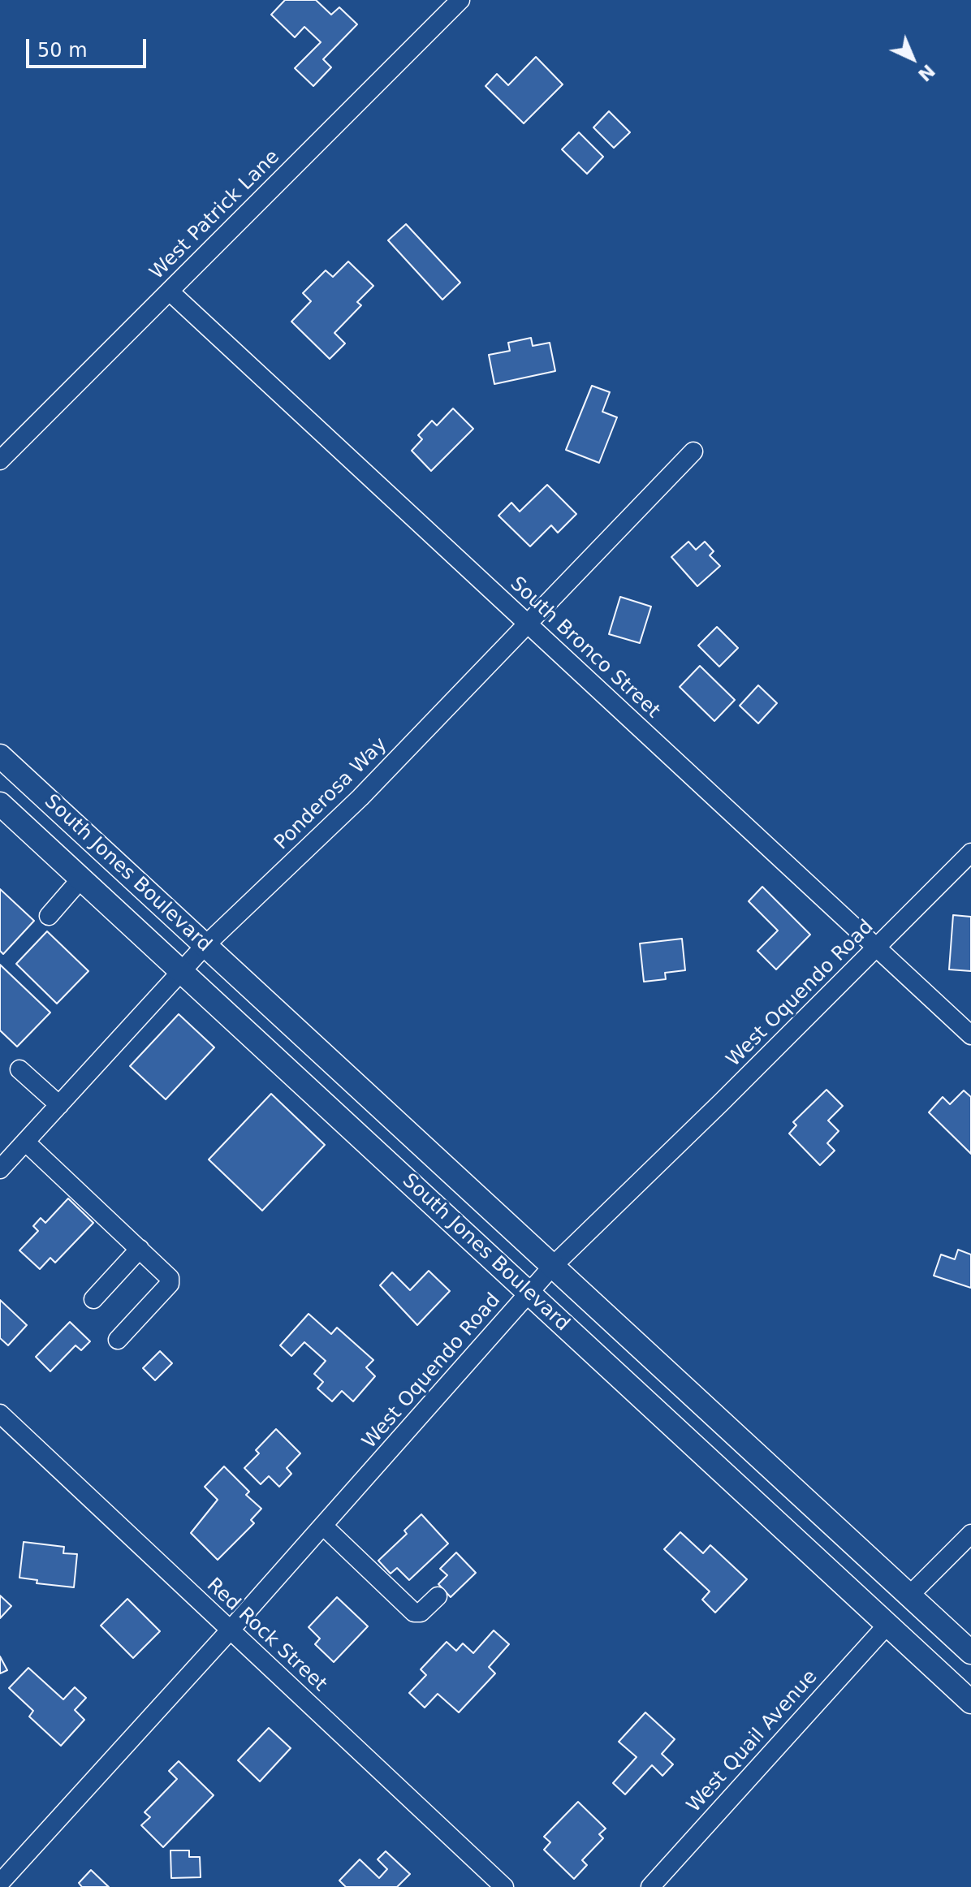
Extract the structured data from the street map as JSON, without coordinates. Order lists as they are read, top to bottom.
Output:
{
  "streets": {
    "main road": ["South Jones Boulevard"],
    "street": [
      "West Patrick Lane",
      "South Bronco Street",
      "Ponderosa Way",
      "West Oquendo Road",
      "Red Rock Street",
      "West Quail Avenue"
    ]
  },
  "crossings": [
    ["West Patrick Lane", "South Bronco Street"],
    ["South Bronco Street", "Ponderosa Way"],
    ["South Bronco Street", "West Oquendo Road"],
    ["Ponderosa Way", "South Jones Boulevard"],
    ["South Jones Boulevard", "West Oquendo Road"],
    ["South Jones Boulevard", "West Quail Avenue"],
    ["West Oquendo Road", "Red Rock Street"]
  ],
  "scale_bar": "50 m",
  "north": "bottom right"
}
